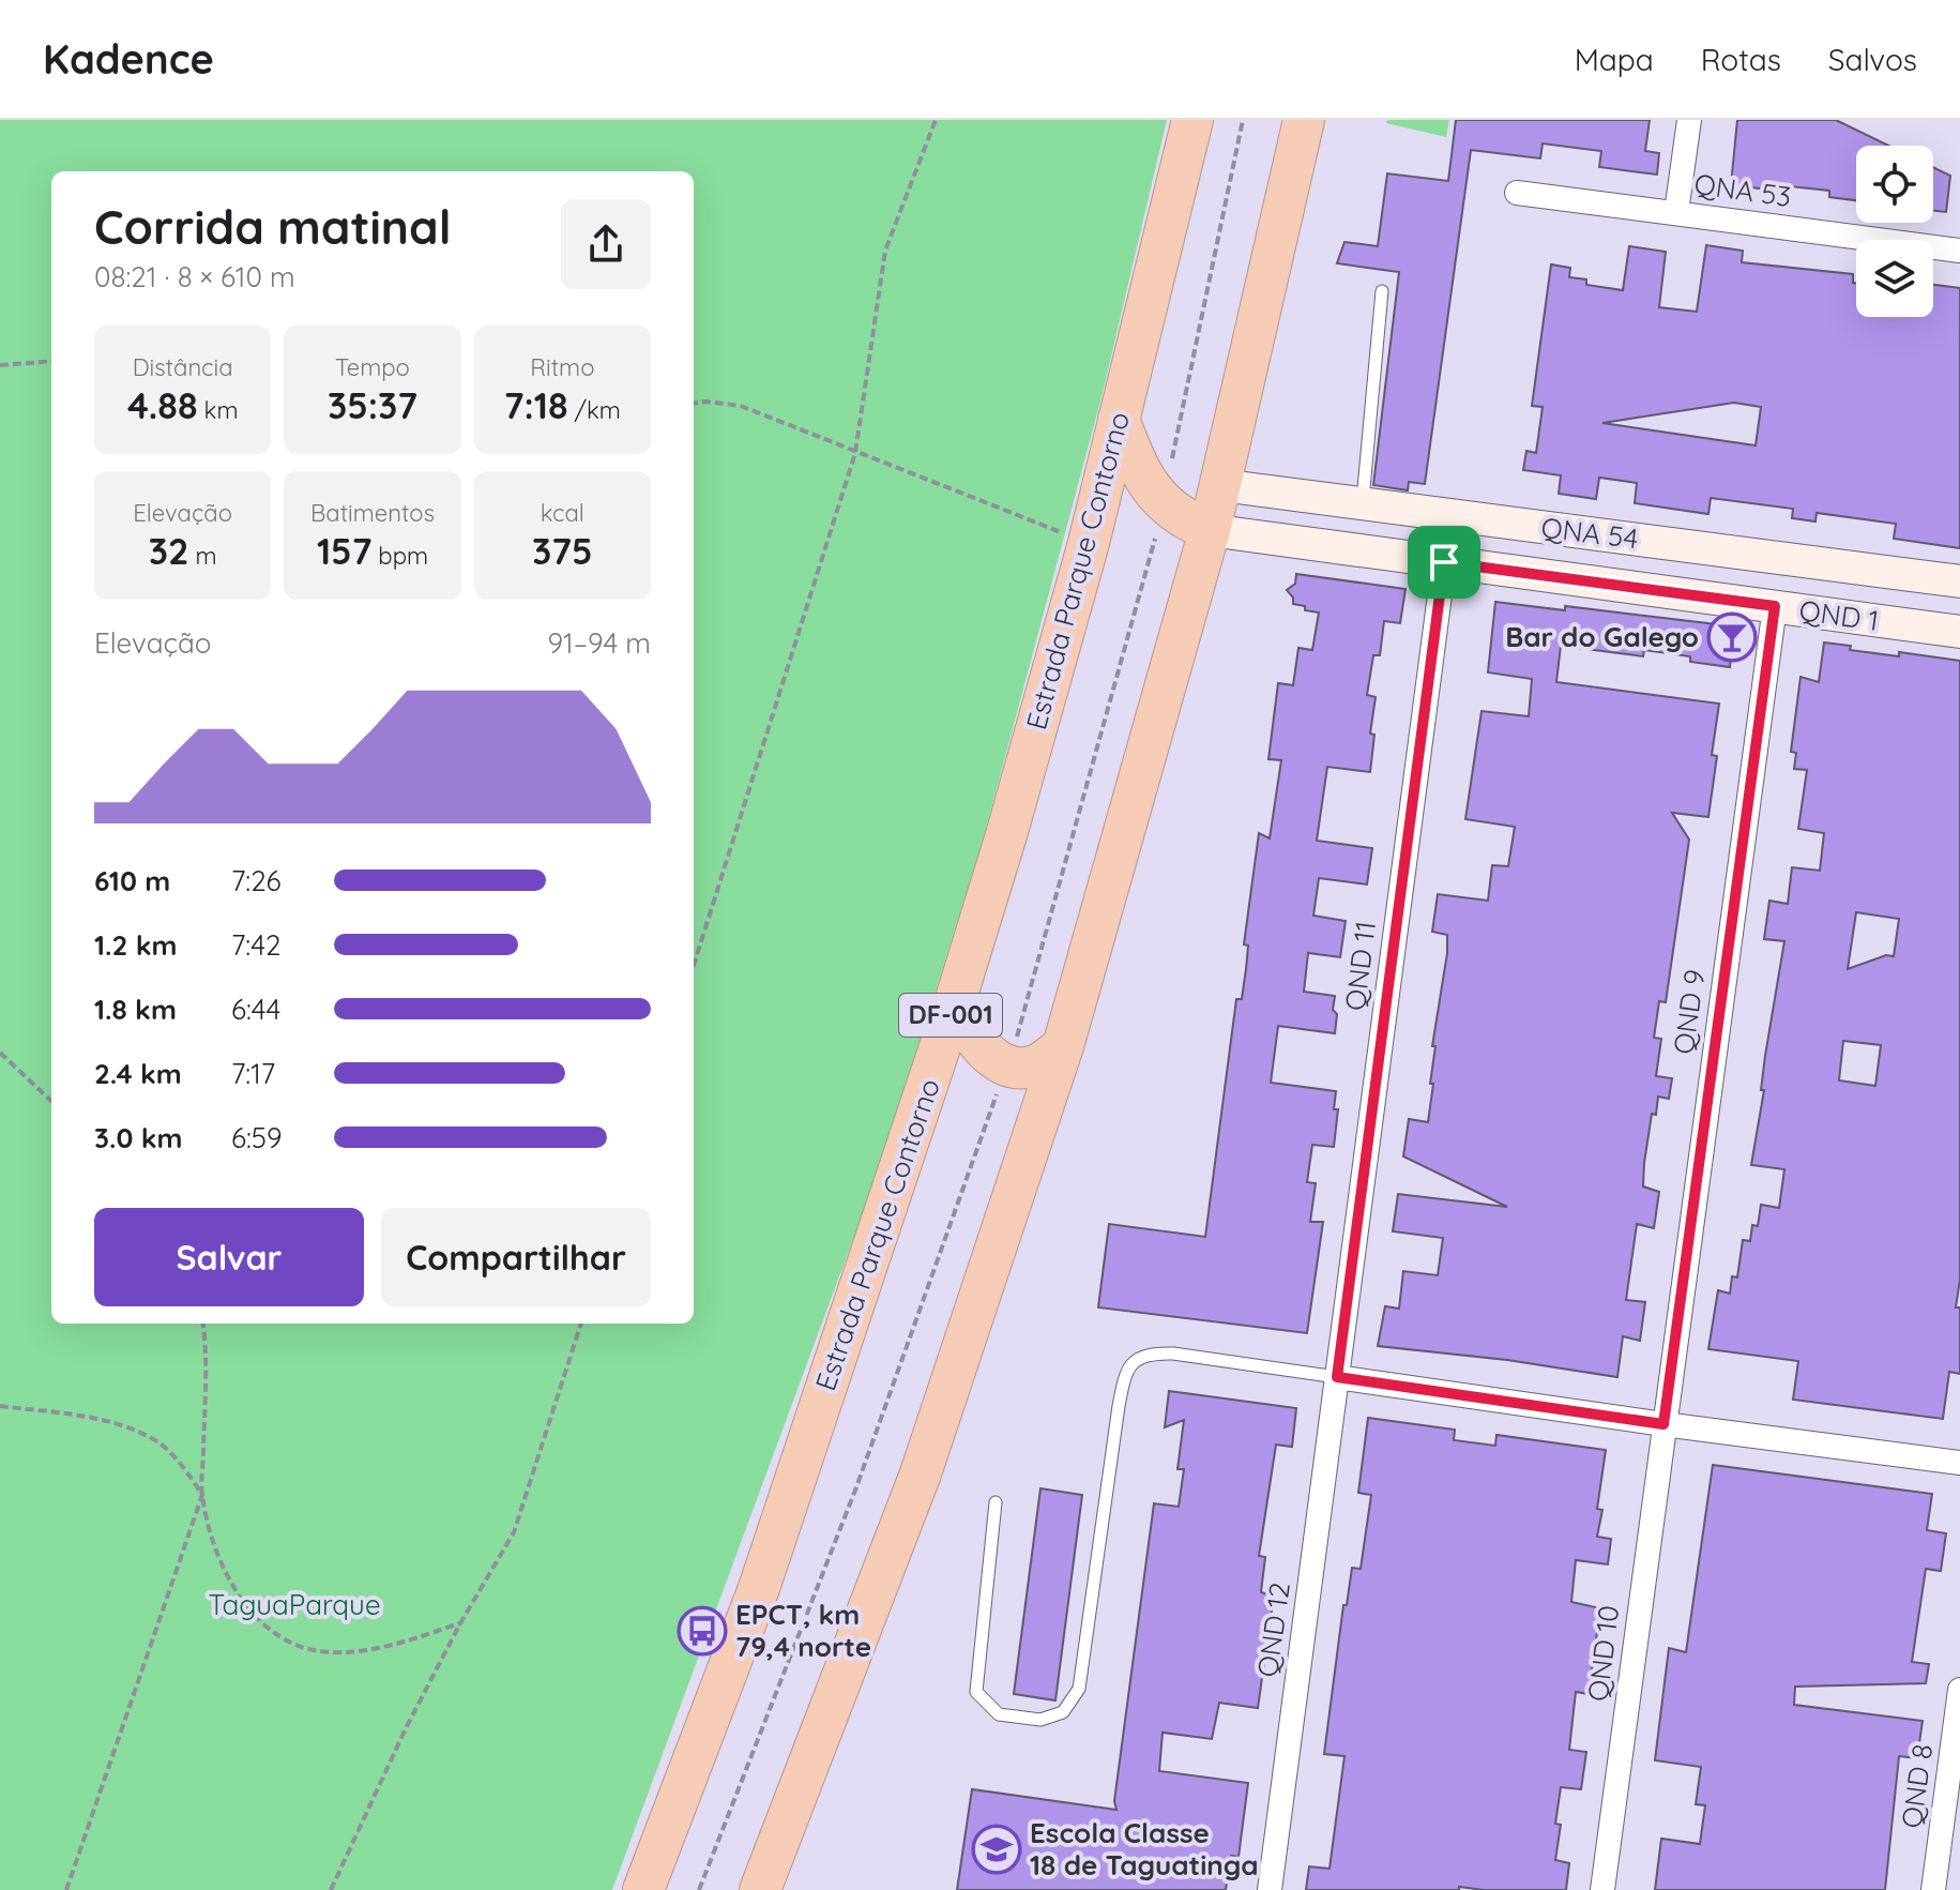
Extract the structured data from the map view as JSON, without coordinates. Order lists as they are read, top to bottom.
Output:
{
  "streets": {
    "highway": ["Estrada Parque Contorno", "DF-001"],
    "main road": ["QNA 54", "QND 1"],
    "street": [
      "QNA 53",
      "QND 11",
      "QND 9",
      "QND 12",
      "QND 10",
      "QND 8"
    ]
  },
  "crossings": [
    ["QND 1", "QND 11"],
    ["QND 1", "QND 9"],
    ["QND 11", "QND 12"],
    ["QND 9", "QND 10"]
  ],
  "parks": ["TaguaParque"],
  "places": {
    "bar": ["Bar do Galego"],
    "bus stop": ["EPCT, km 79,4 norte"],
    "school or university": ["Escola Classe 18 de Taguatinga"]
  },
  "page": {
    "header": "Kadence",
    "nav": ["Mapa", "Rotas", "Salvos"],
    "heading": ["Corrida matinal", "08:21 · 8 × 610 m"],
    "stats": [
      ["Distância", "4.88 km"],
      ["Tempo", "35:37"],
      ["Ritmo", "7:18 /km"],
      ["Elevação", "32 m"],
      ["Batimentos", "157 bpm"],
      ["kcal", "375"]
    ],
    "chart": ["Elevação", "91–94 m"],
    "list": [
      {
        "name": "610 m",
        "note": "7:26"
      },
      {
        "name": "1.2 km",
        "note": "7:42"
      },
      {
        "name": "1.8 km",
        "note": "6:44"
      },
      {
        "name": "2.4 km",
        "note": "7:17"
      },
      {
        "name": "3.0 km",
        "note": "6:59"
      }
    ],
    "buttons": ["Salvar", "Compartilhar"]
  }
}
